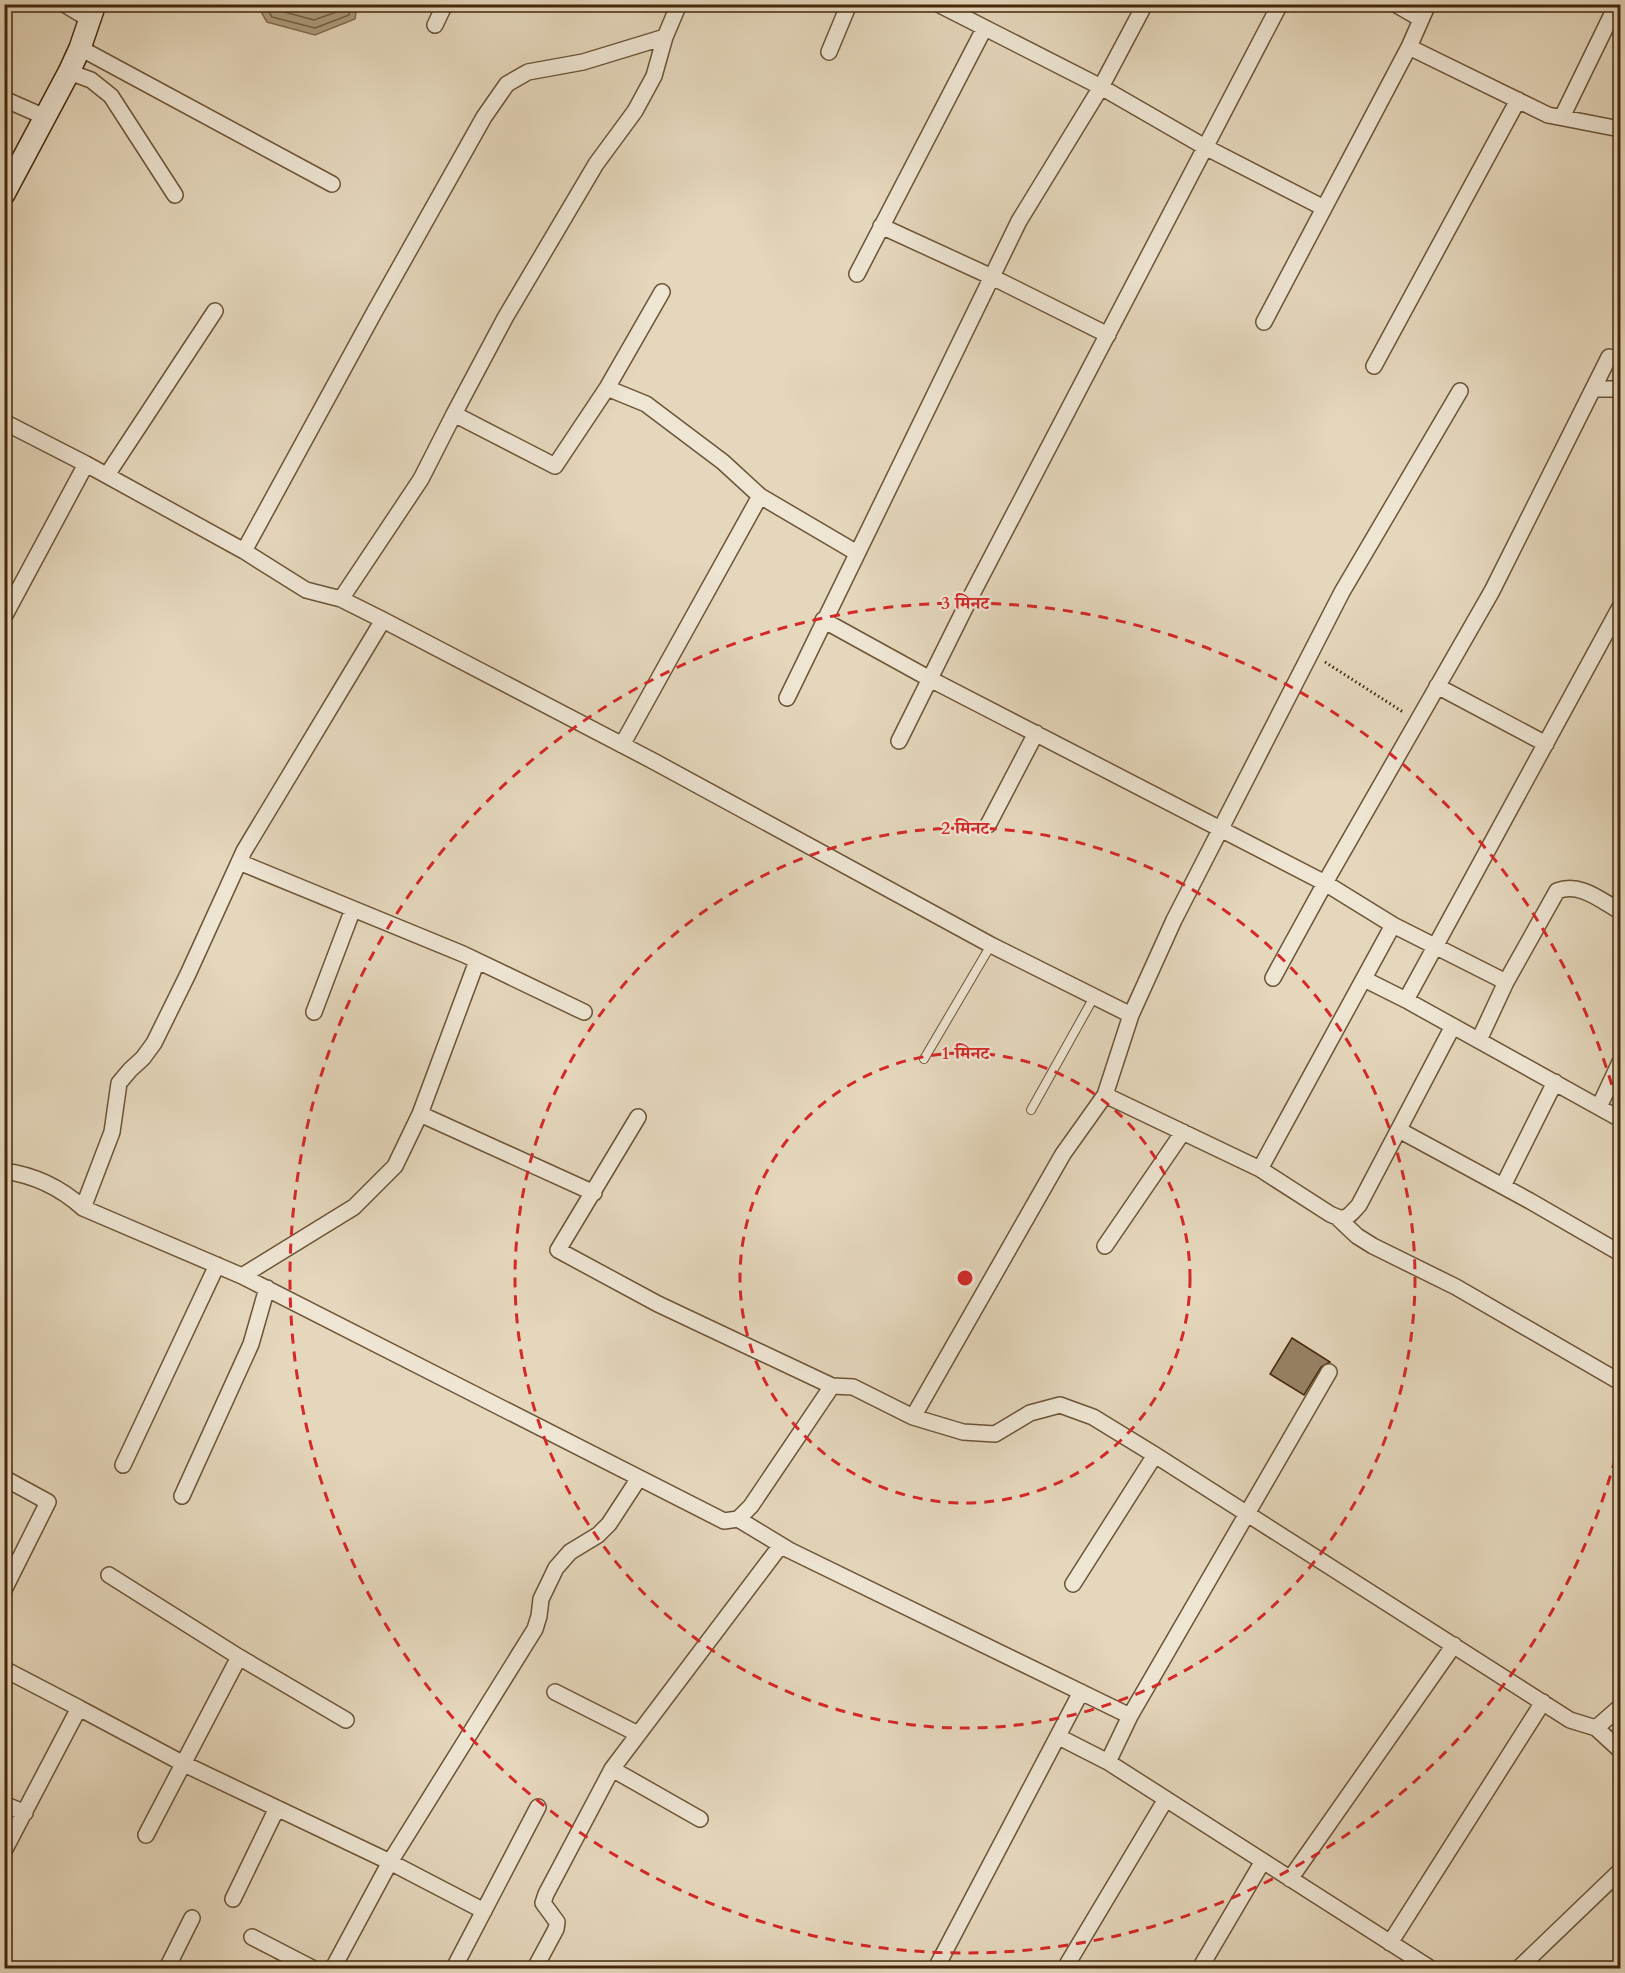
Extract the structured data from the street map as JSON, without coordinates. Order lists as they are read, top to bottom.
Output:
{
  "rings": ["3 मिनट", "2 मिनट", "1 मिनट"]
}
